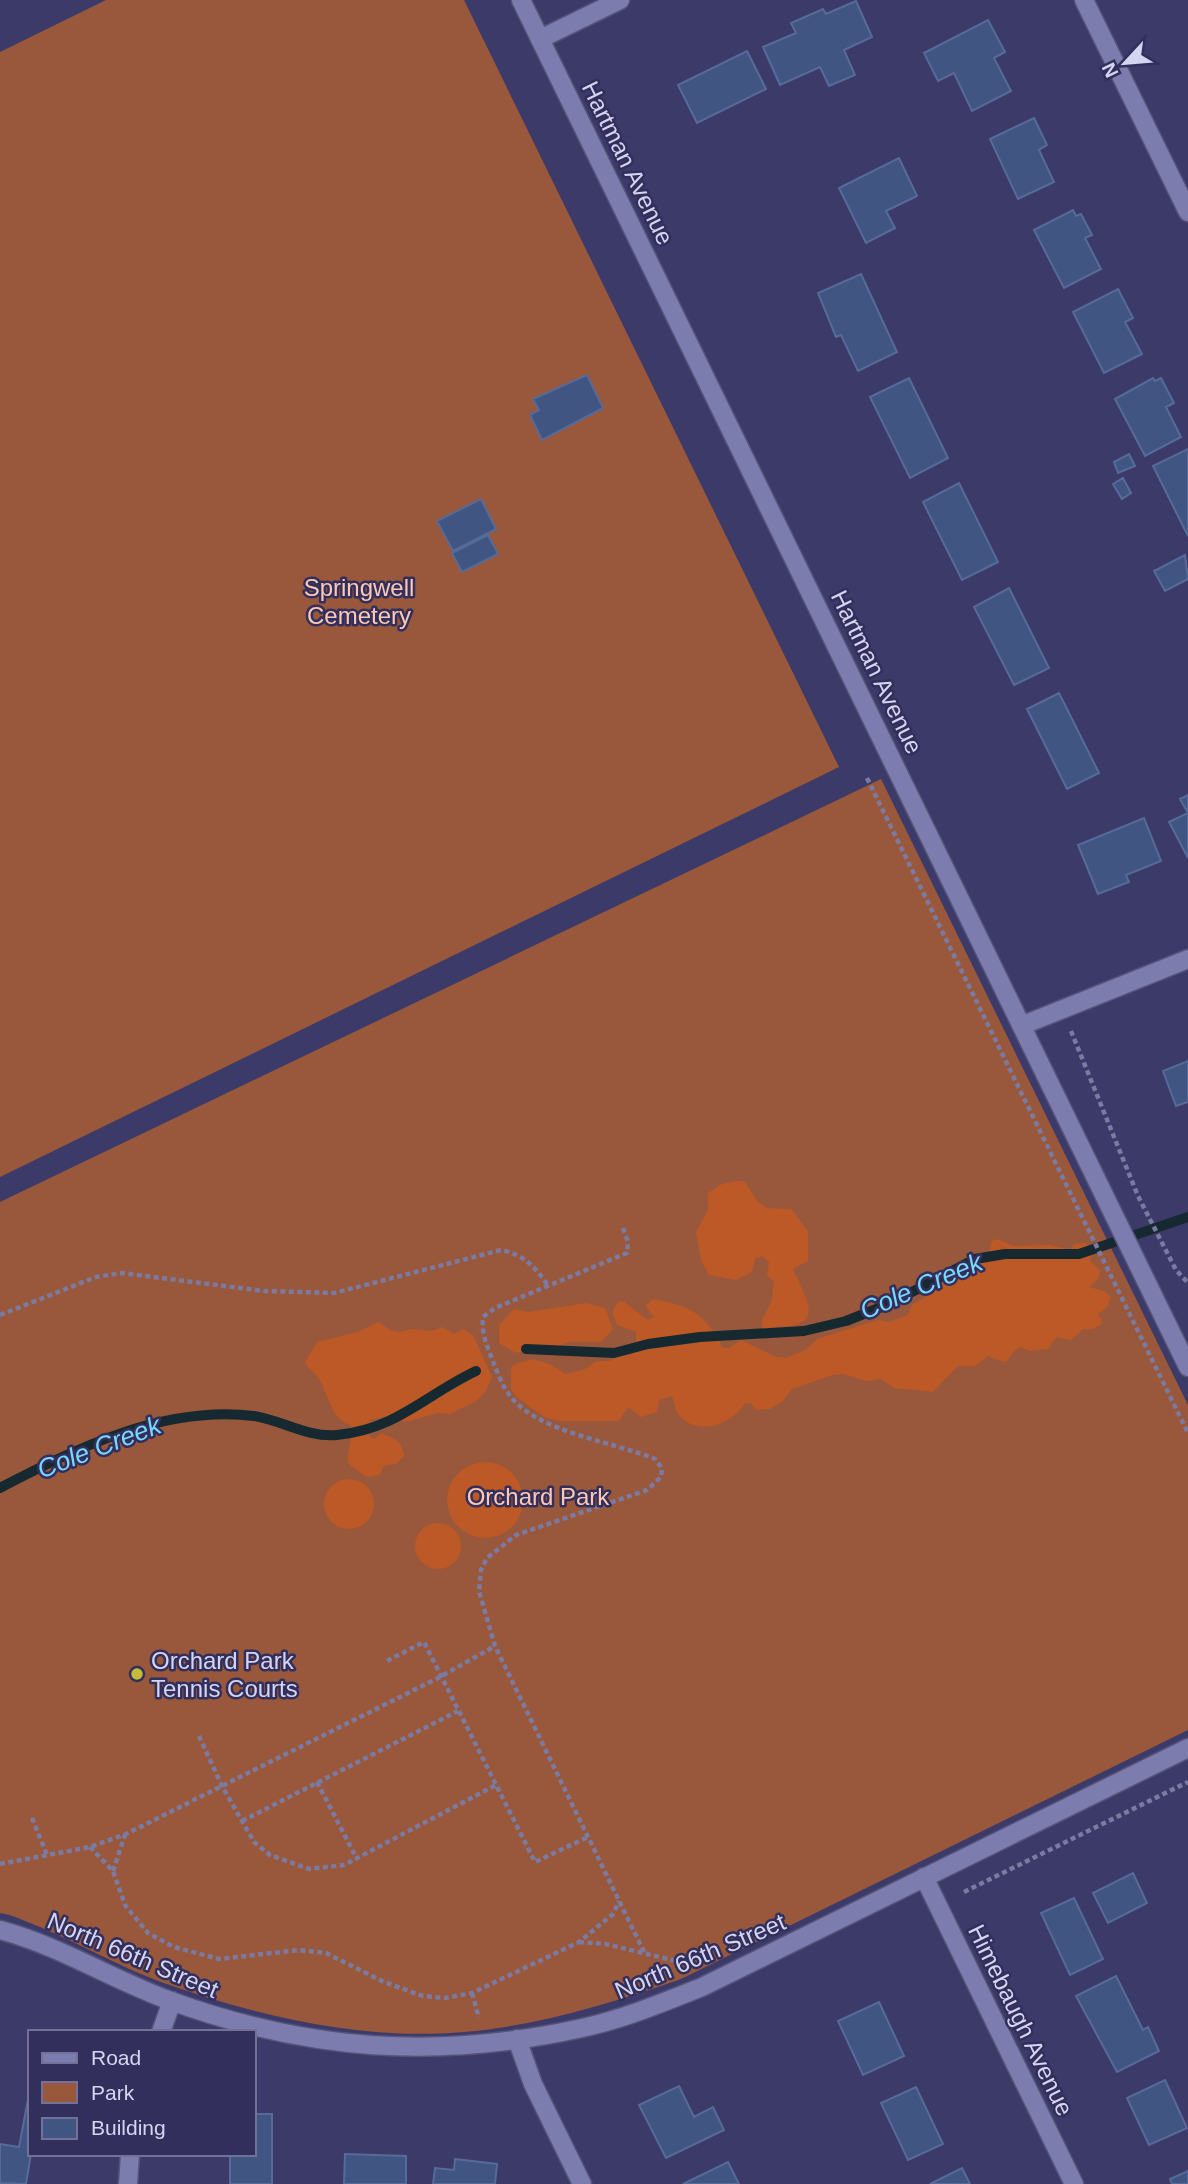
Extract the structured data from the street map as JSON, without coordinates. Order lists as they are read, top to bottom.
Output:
{
  "streets": {
    "street": ["Hartman Avenue", "North 66th Street", "Himebaugh Avenue"]
  },
  "crossings": [
    ["North 66th Street", "Himebaugh Avenue"]
  ],
  "water": ["Cole Creek"],
  "parks": ["Springwell Cemetery", "Orchard Park"],
  "places": ["Orchard Park Tennis Courts"],
  "legend": ["Road", "Park", "Building"],
  "north": "bottom left"
}
